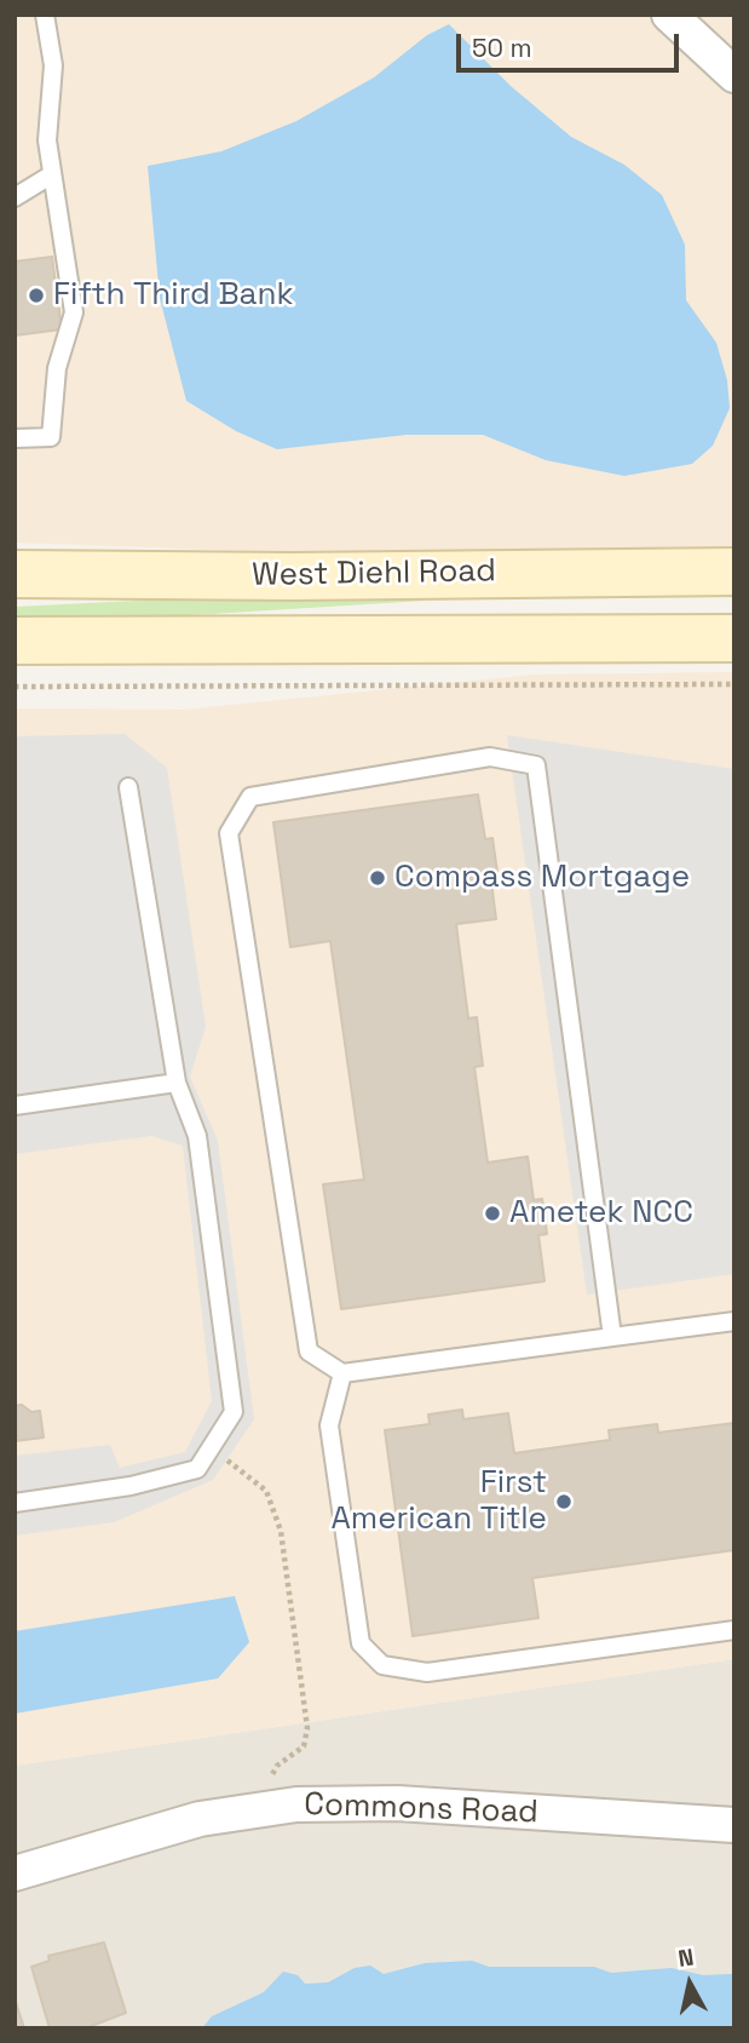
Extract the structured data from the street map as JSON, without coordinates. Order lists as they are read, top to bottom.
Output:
{
  "streets": {
    "street": ["West Diehl Road", "Commons Road"]
  },
  "places": [
    "Fifth Third Bank",
    "Compass Mortgage",
    "Ametek NCC",
    "First American Title"
  ],
  "scale_bar": "50 m",
  "north": "top"
}
